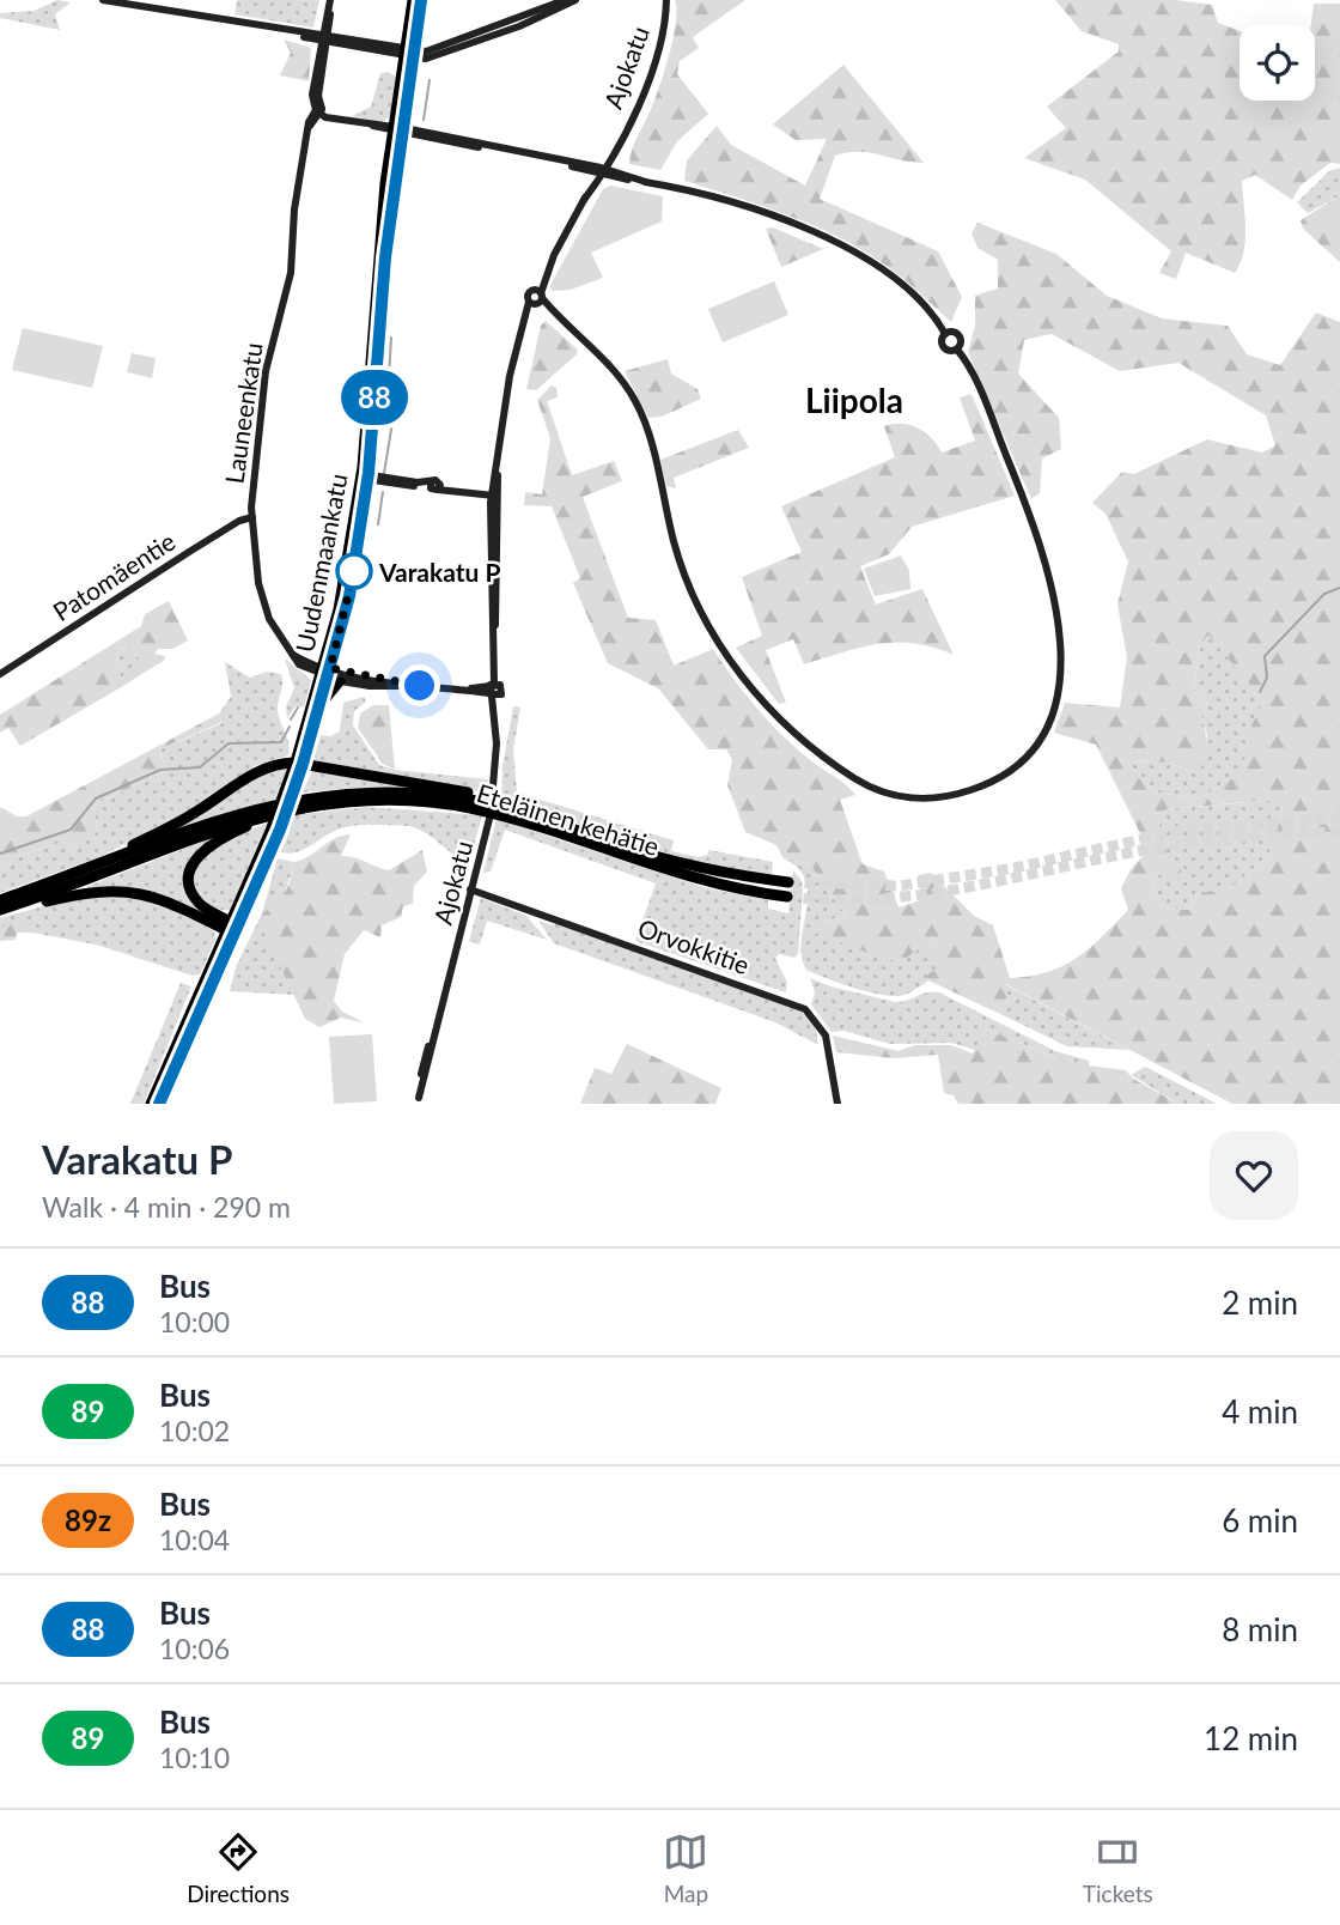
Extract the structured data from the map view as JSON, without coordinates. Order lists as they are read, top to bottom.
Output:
{
  "streets": {
    "highway": ["Eteläinen kehätie"],
    "main road": ["Uudenmaankatu"],
    "street": [
      "Ajokatu",
      "Launeenkatu",
      "Patomäentie",
      "Orvokkitie"
    ]
  },
  "crossings": [
    ["Ajokatu", "Orvokkitie"],
    ["Launeenkatu", "Uudenmaankatu"],
    ["Launeenkatu", "Patomäentie"]
  ],
  "districts": ["Liipola"],
  "places": ["Varakatu P"],
  "lines": ["bus line 88"],
  "page": {
    "on_map": "88",
    "heading": ["Varakatu P", "Walk · 4 min · 290 m"],
    "list": [
      {
        "mark": "88",
        "name": "Bus",
        "note": "10:00",
        "value": "2 min"
      },
      {
        "mark": "89",
        "name": "Bus",
        "note": "10:02",
        "value": "4 min"
      },
      {
        "mark": "89z",
        "name": "Bus",
        "note": "10:04",
        "value": "6 min"
      },
      {
        "mark": "88",
        "name": "Bus",
        "note": "10:06",
        "value": "8 min"
      },
      {
        "mark": "89",
        "name": "Bus",
        "note": "10:10",
        "value": "12 min"
      }
    ],
    "tabs": ["Directions", "Map", "Tickets"]
  }
}
